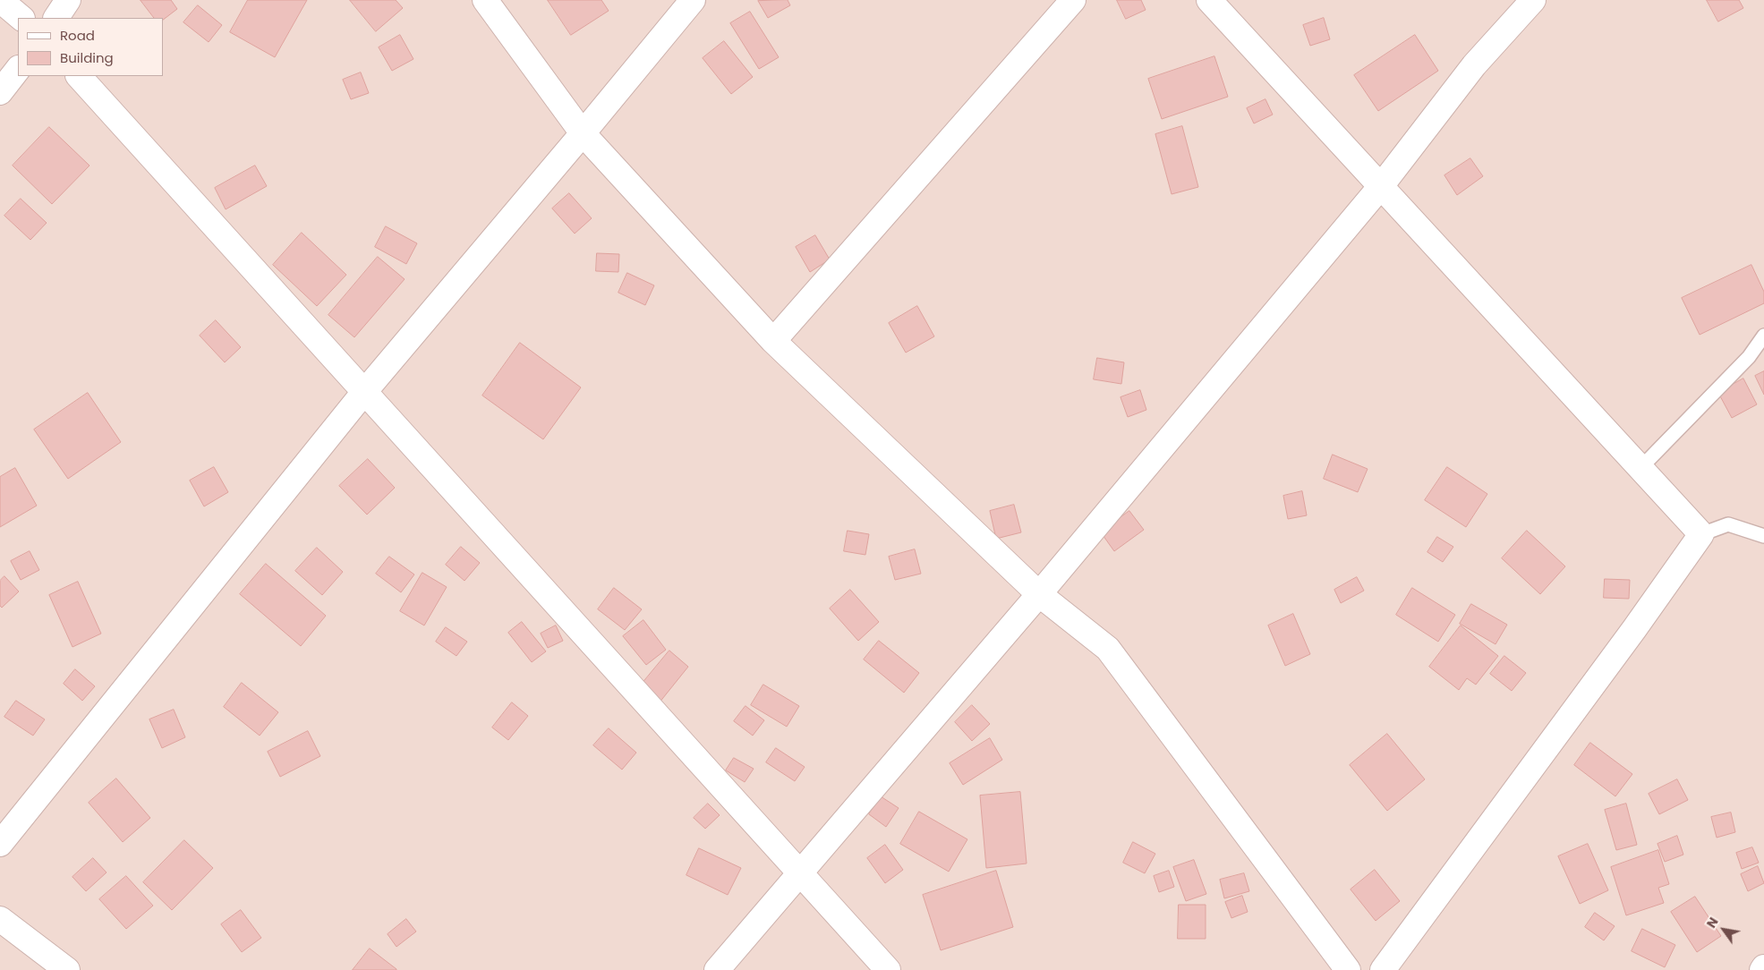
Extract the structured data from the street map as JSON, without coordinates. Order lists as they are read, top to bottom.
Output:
{
  "legend": ["Road", "Building"],
  "north": "top left"
}
